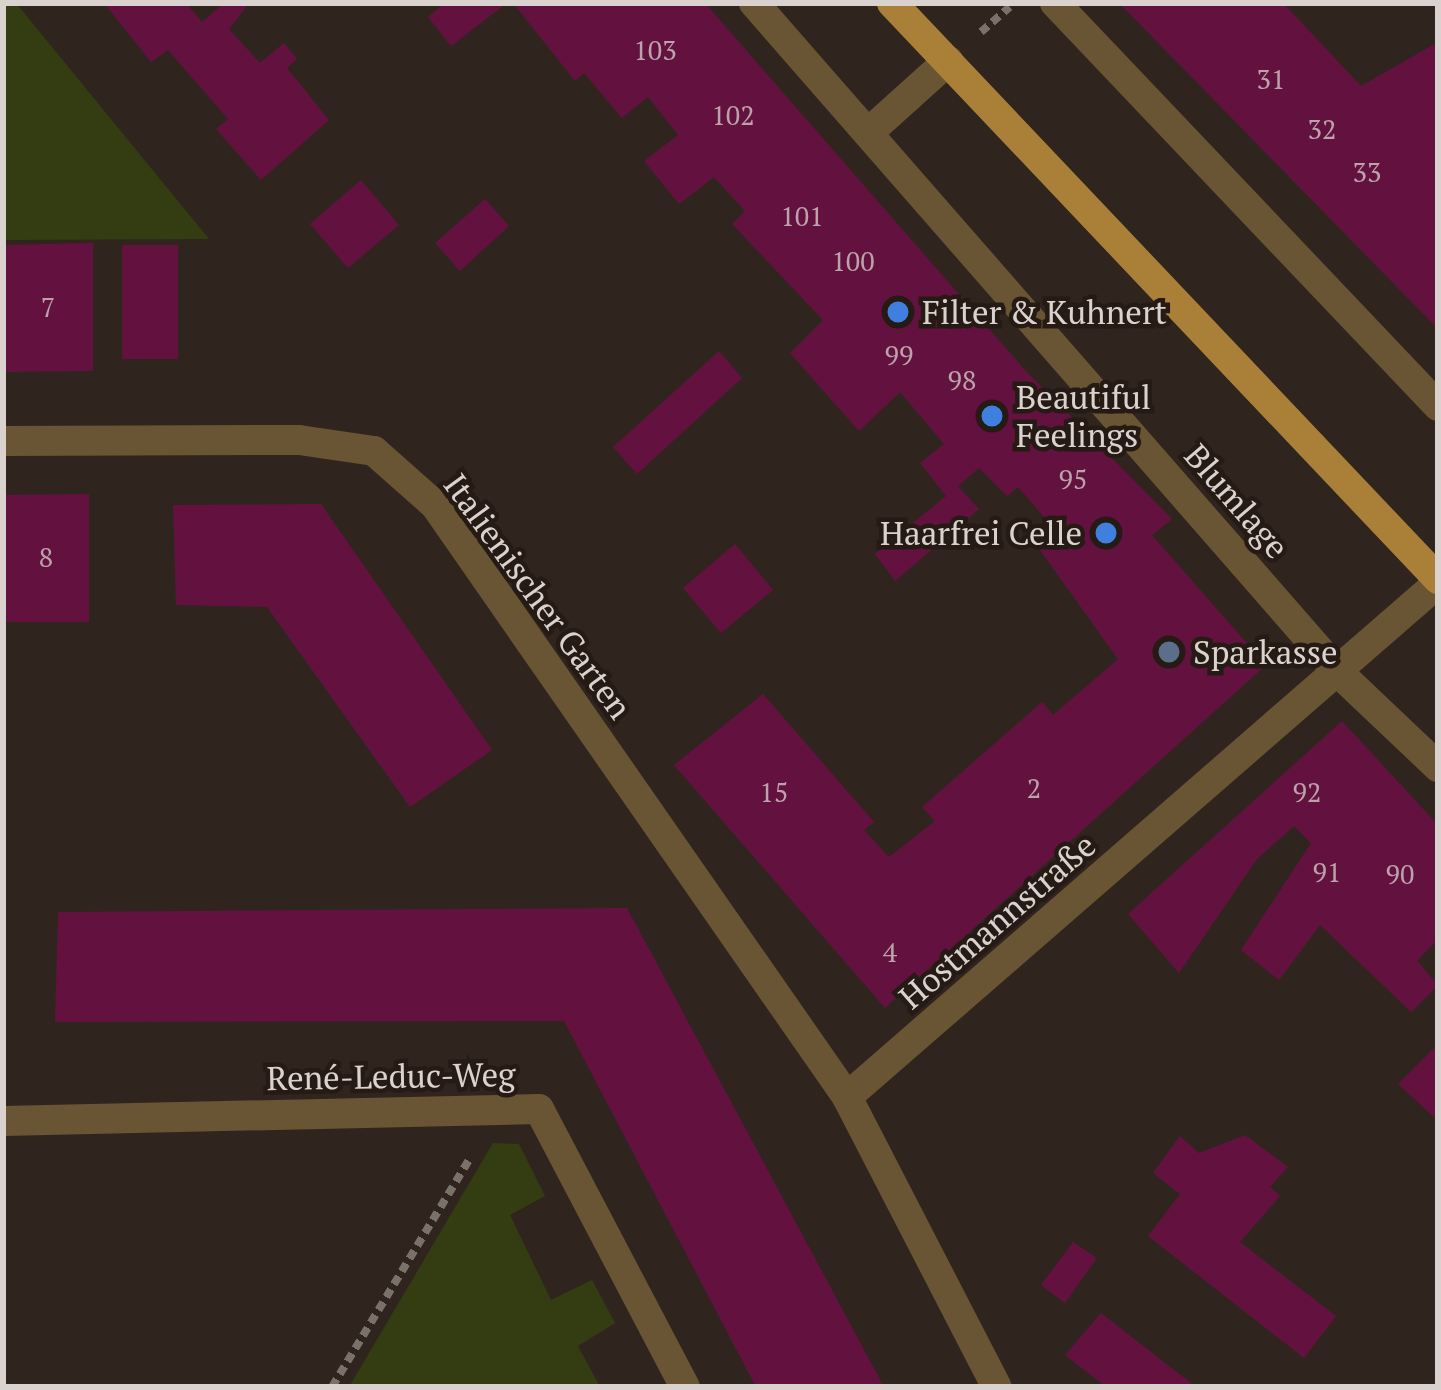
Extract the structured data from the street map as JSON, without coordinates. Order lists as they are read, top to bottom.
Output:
{
  "streets": {
    "street": [
      "Blumlage",
      "Italienischer Garten",
      "Hostmannstraße",
      "René-Leduc-Weg"
    ]
  },
  "crossings": [
    ["Blumlage", "Hostmannstraße"],
    ["Italienischer Garten", "Hostmannstraße"]
  ],
  "places": [
    "Filter & Kuhnert",
    "Beautiful Feelings",
    "Haarfrei Celle",
    "Sparkasse"
  ],
  "house_numbers": [
    "103",
    "31",
    "102",
    "32",
    "33",
    "101",
    "100",
    "7",
    "99",
    "98",
    "95",
    "8",
    "2",
    "15",
    "92",
    "91",
    "90",
    "4"
  ]
}
